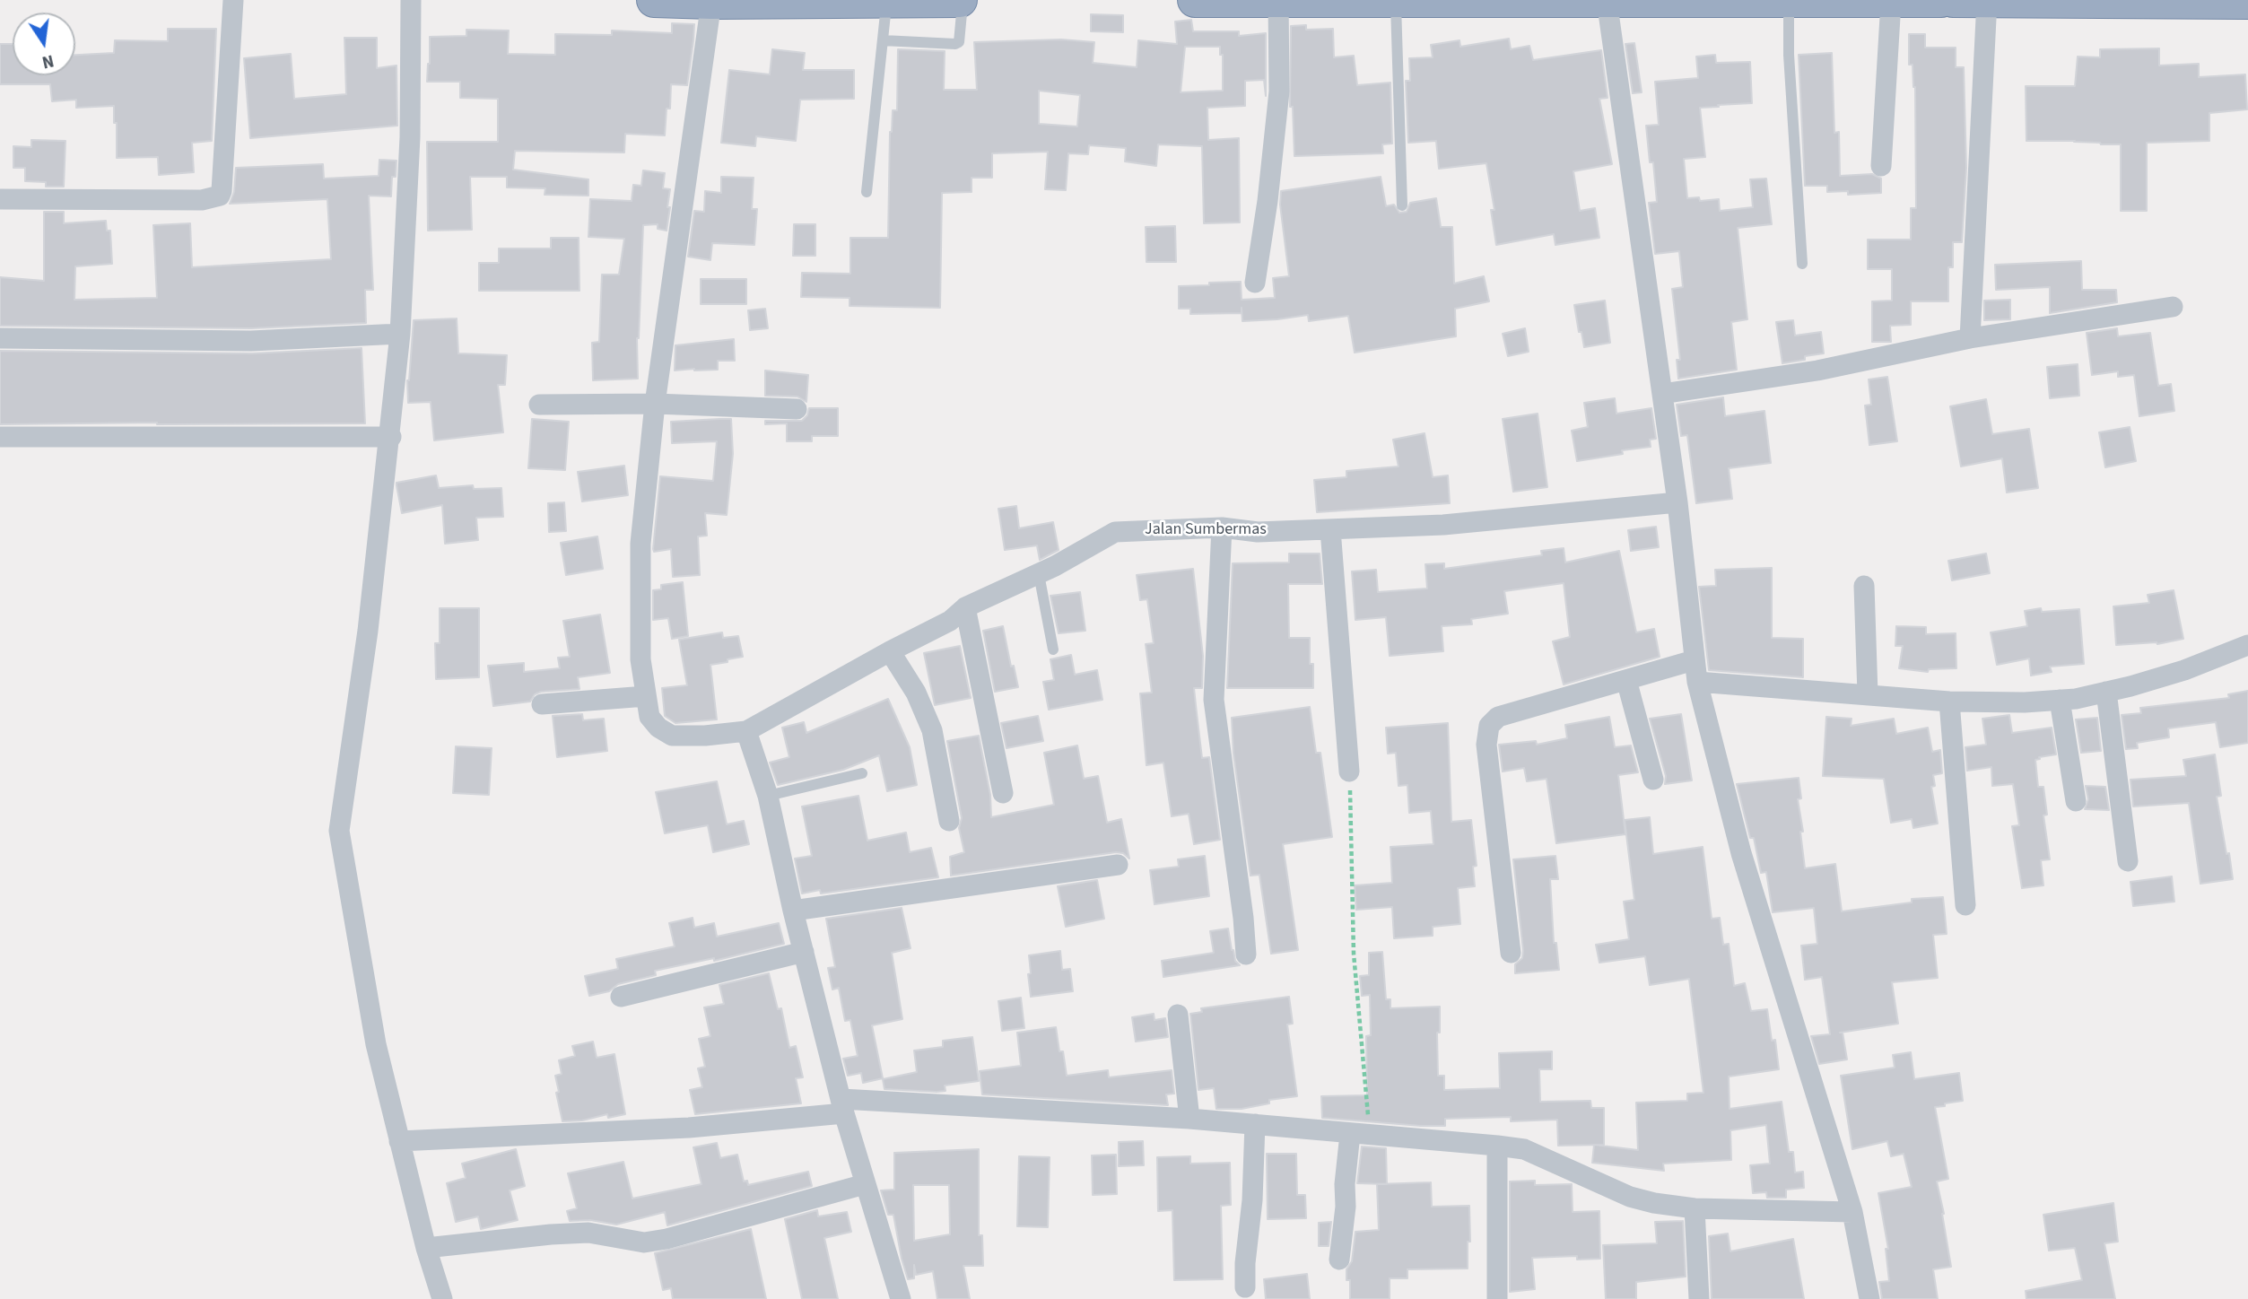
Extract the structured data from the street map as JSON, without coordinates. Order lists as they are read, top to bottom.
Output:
{
  "streets": {
    "street": ["Jalan Sumbermas"]
  },
  "north": "bottom"
}
